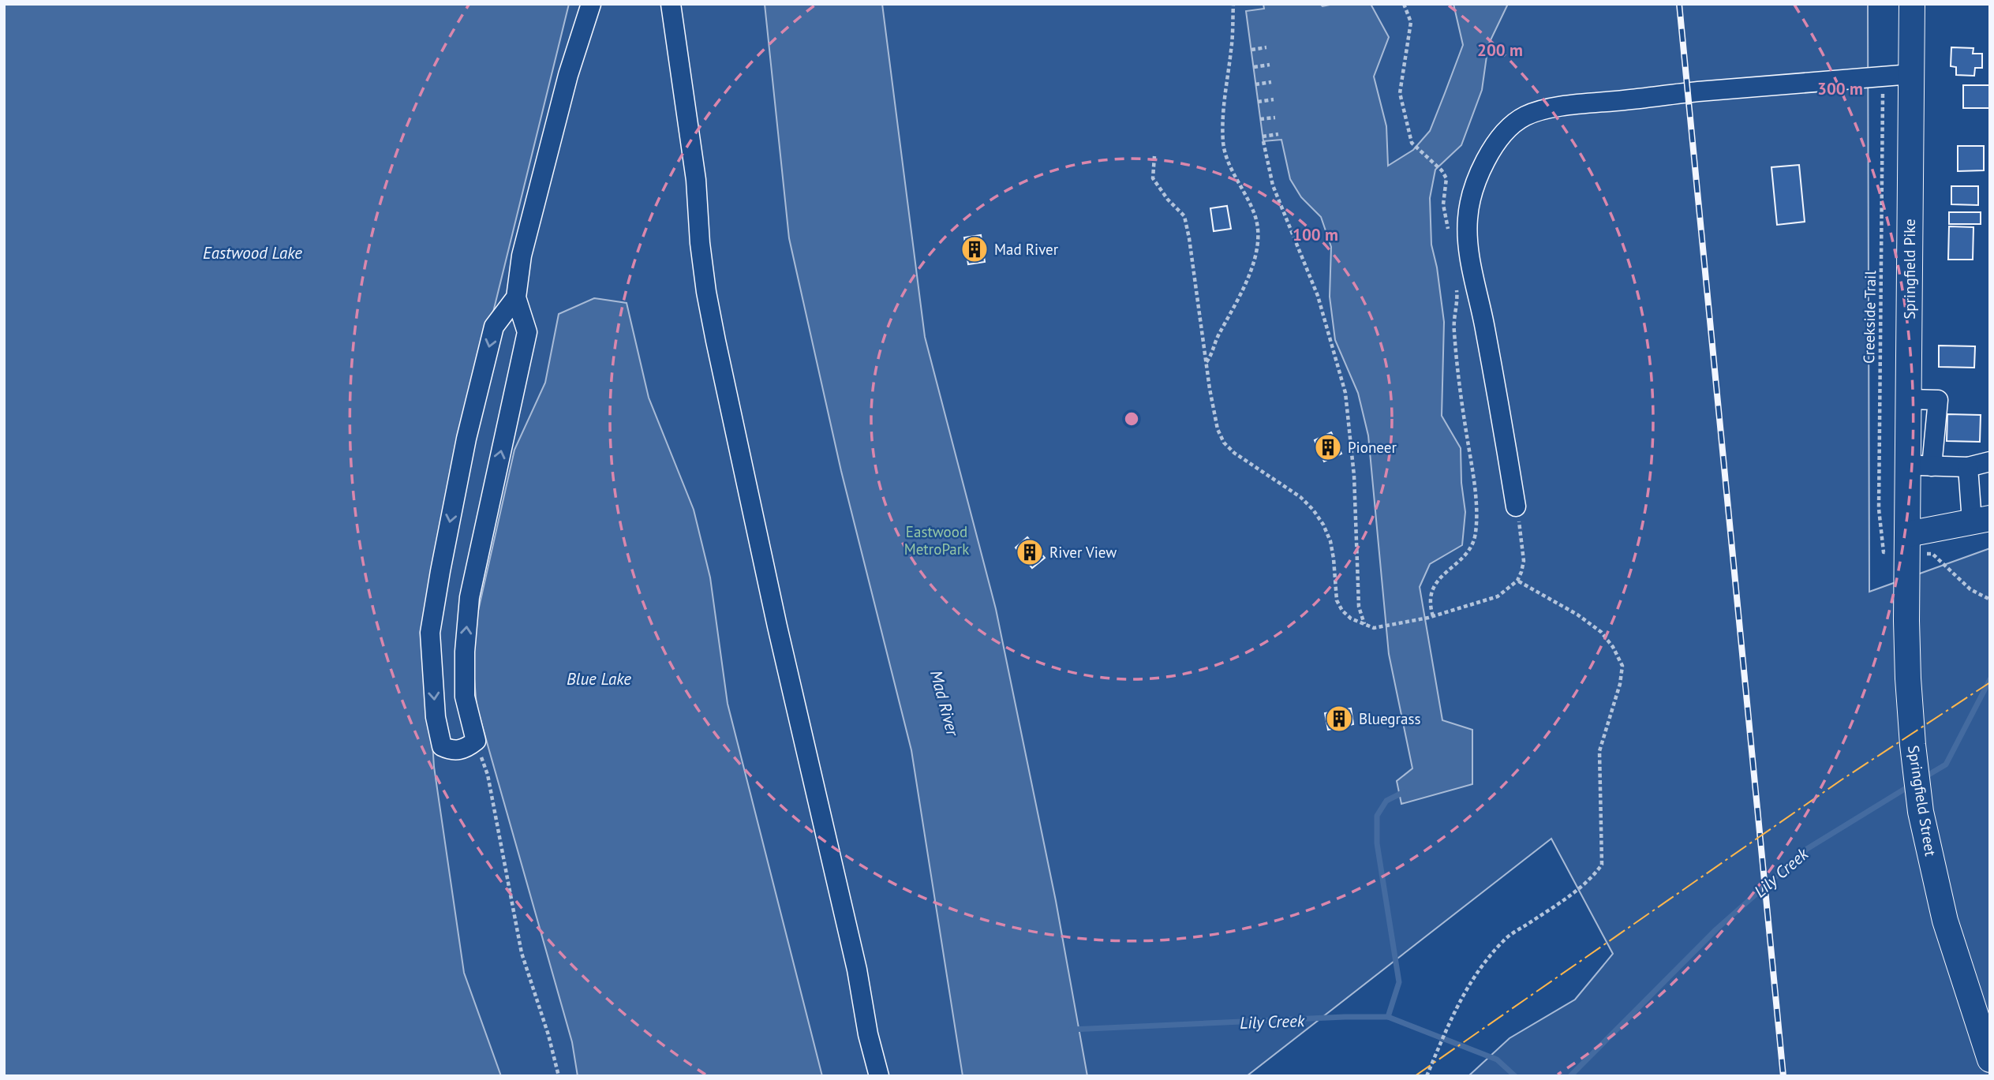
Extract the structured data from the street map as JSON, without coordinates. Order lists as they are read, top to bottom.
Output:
{
  "streets": {
    "main road": ["Springfield Pike", "Springfield Street"],
    "path": ["Creekside Trail"]
  },
  "crossings": [
    ["Springfield Pike", "Springfield Street"]
  ],
  "water": [
    "Eastwood Lake",
    "Blue Lake",
    "Mad River",
    "Lily Creek"
  ],
  "parks": ["Eastwood MetroPark"],
  "places": {
    "building": [
      "Mad River",
      "Pioneer",
      "River View",
      "Bluegrass"
    ]
  },
  "rings": ["200 m", "300 m", "100 m"]
}
